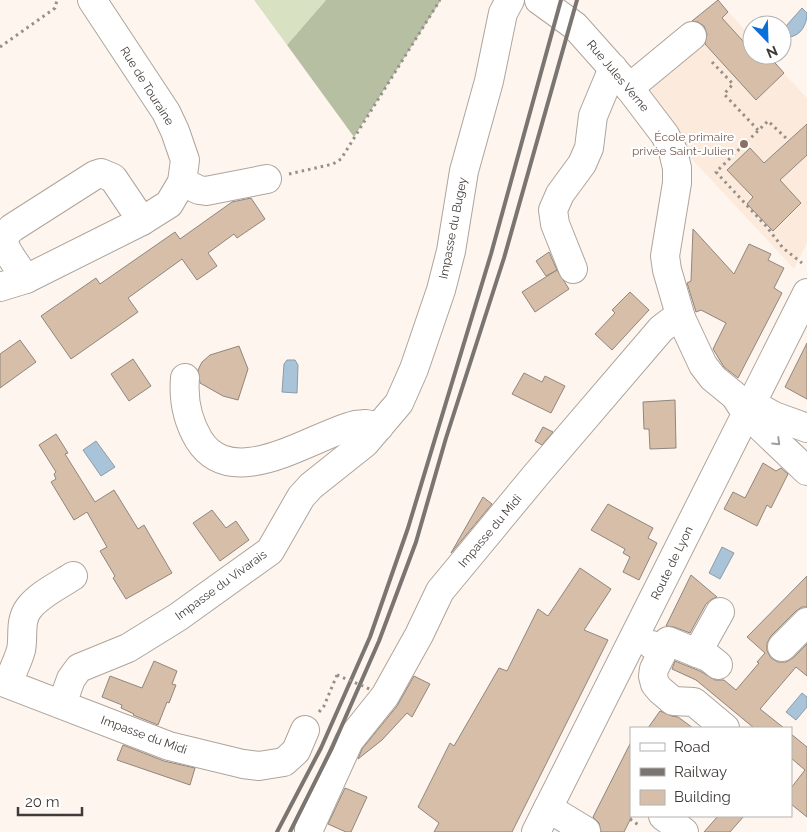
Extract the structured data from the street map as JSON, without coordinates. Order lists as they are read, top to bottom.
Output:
{
  "streets": {
    "street": [
      "Rue Jules Verne",
      "Rue de Touraine",
      "Impasse du Bugey",
      "Impasse du Midi",
      "Route de Lyon",
      "Impasse du Vivarais"
    ]
  },
  "crossings": [
    ["Rue Jules Verne", "Impasse du Midi"],
    ["Rue Jules Verne", "Route de Lyon"],
    ["Impasse du Bugey", "Impasse du Vivarais"],
    ["Impasse du Midi", "Impasse du Vivarais"]
  ],
  "places": ["École primaire privée Saint-Julien"],
  "legend": ["Road", "Railway", "Building"],
  "scale_bar": "20 m",
  "north": "bottom right"
}
